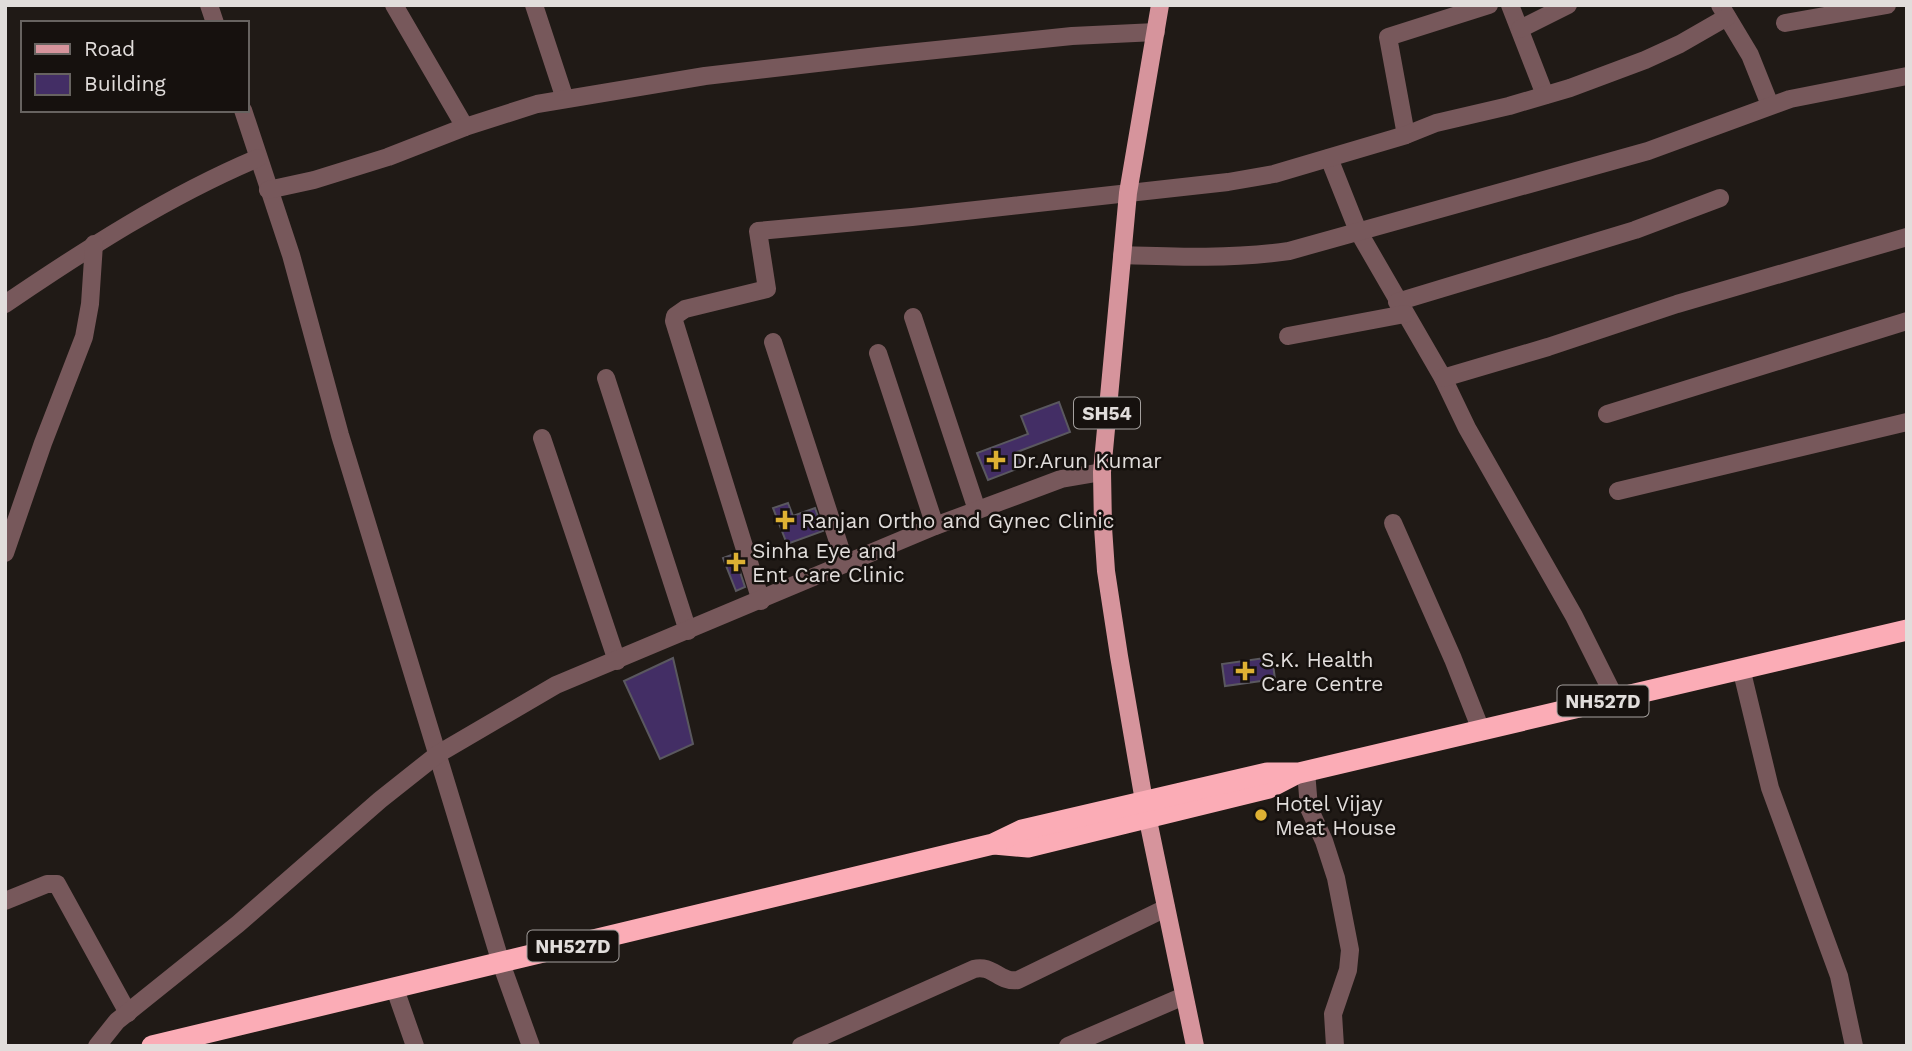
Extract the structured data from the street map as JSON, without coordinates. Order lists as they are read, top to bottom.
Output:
{
  "streets": {
    "highway": ["NH527D"],
    "main road": ["SH54"]
  },
  "crossings": [
    ["SH54", "NH527D"]
  ],
  "places": {
    "health": [
      "Dr.Arun Kumar",
      "Ranjan Ortho and Gynec Clinic",
      "Sinha Eye and Ent Care Clinic",
      "S.K. Health Care Centre"
    ],
    "other": ["Hotel Vijay Meat House"]
  },
  "legend": ["Road", "Building"]
}
